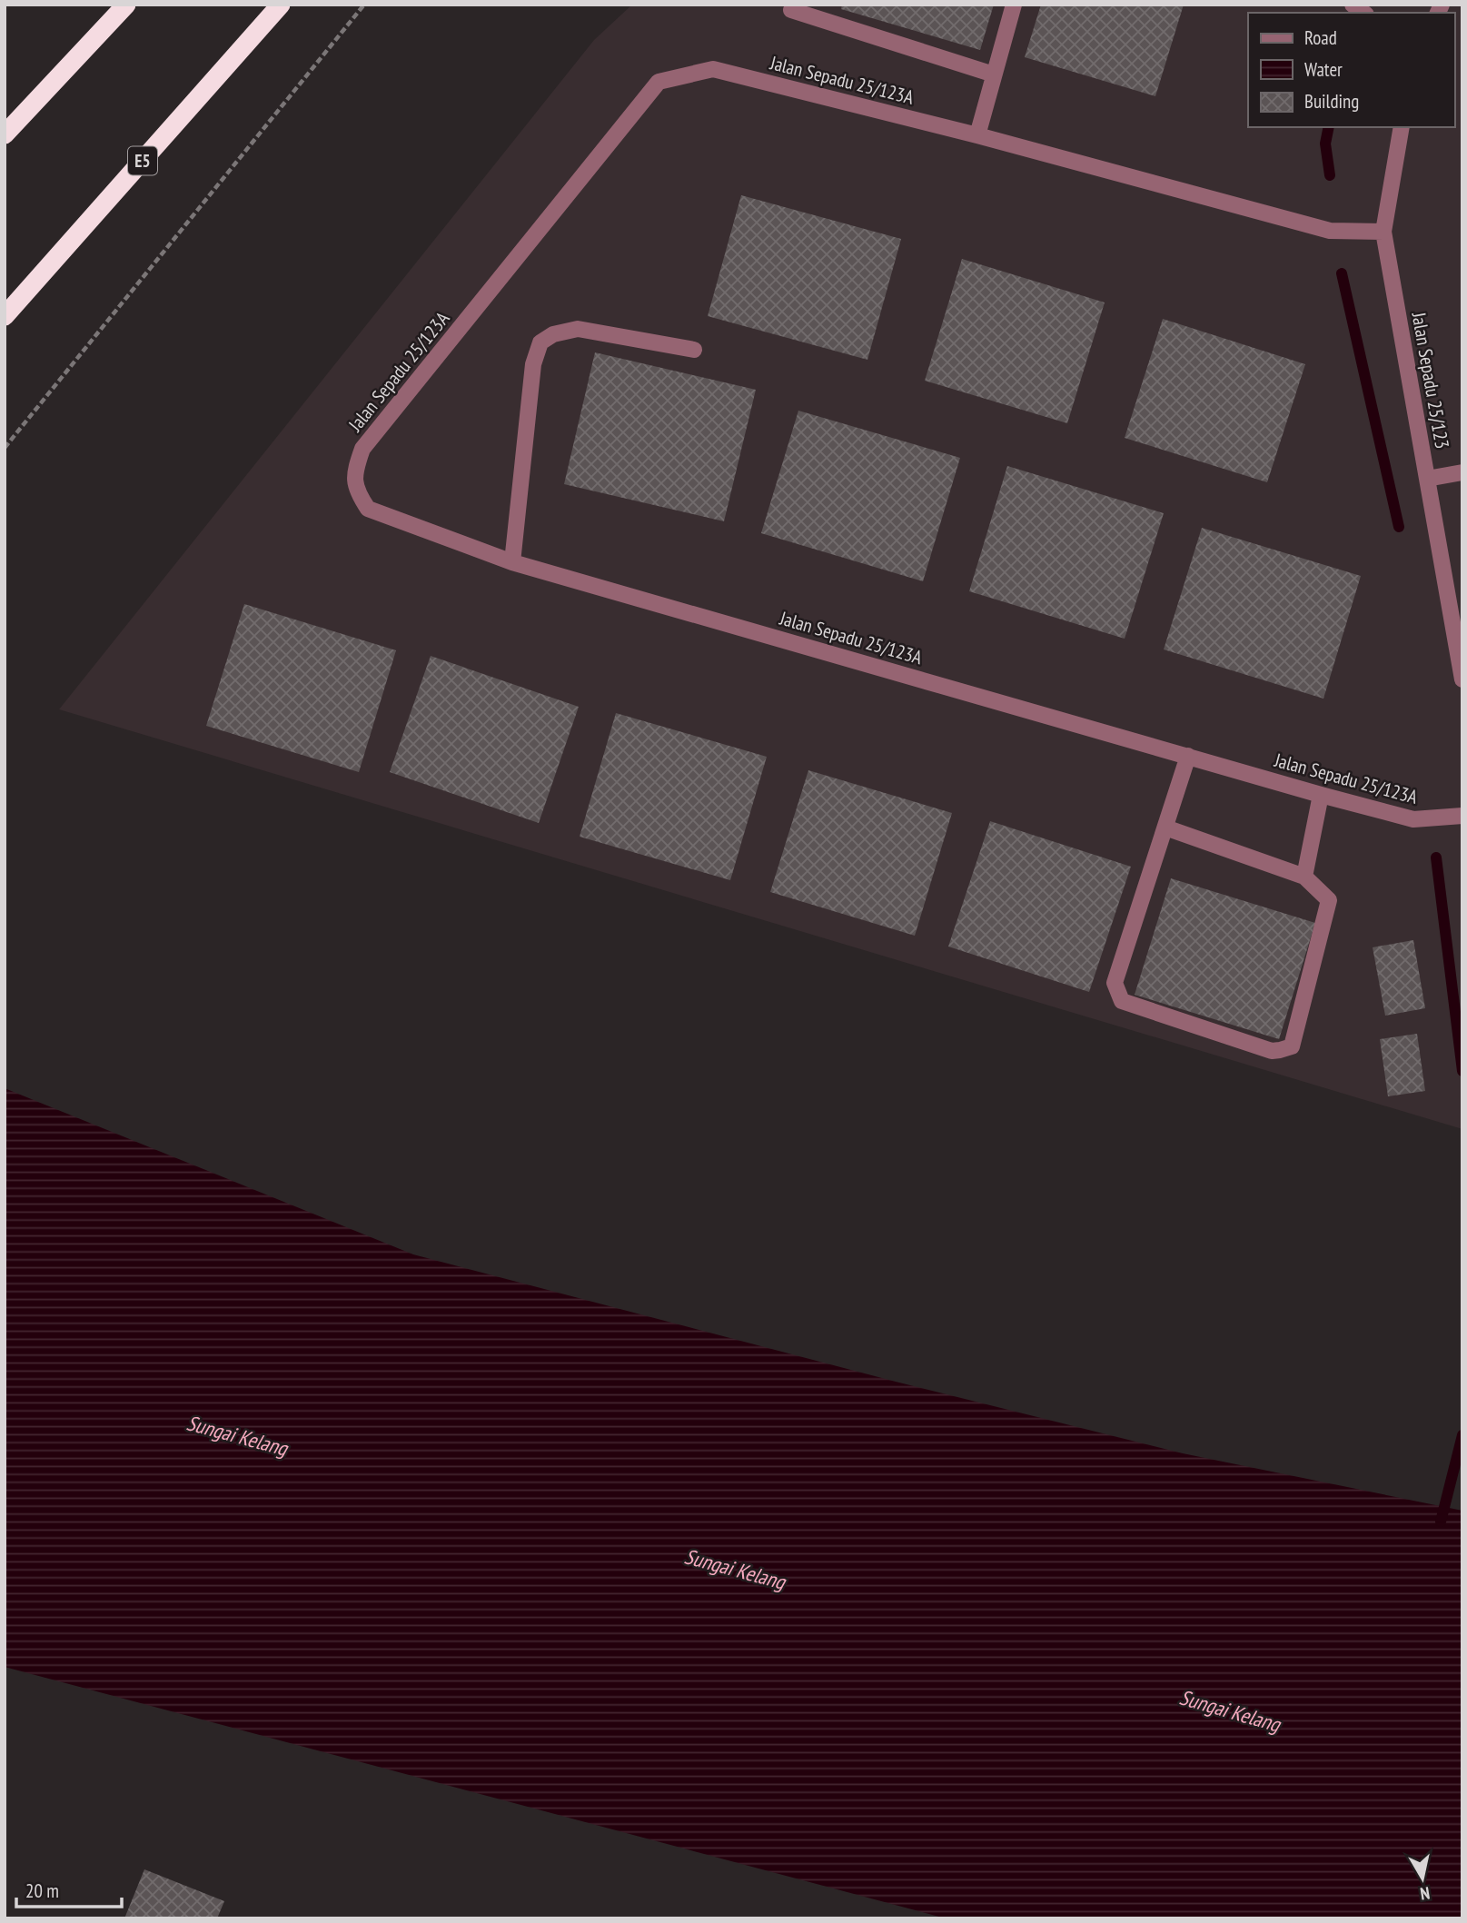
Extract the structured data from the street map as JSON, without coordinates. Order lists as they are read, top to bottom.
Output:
{
  "streets": {
    "highway": ["E5"],
    "street": ["Jalan Sepadu 25/123A", "Jalan Sepadu 25/123"]
  },
  "crossings": [
    ["Jalan Sepadu 25/123A", "Jalan Sepadu 25/123"]
  ],
  "water": ["Sungai Kelang"],
  "legend": ["Road", "Water", "Building"],
  "scale_bar": "20 m",
  "north": "bottom"
}
